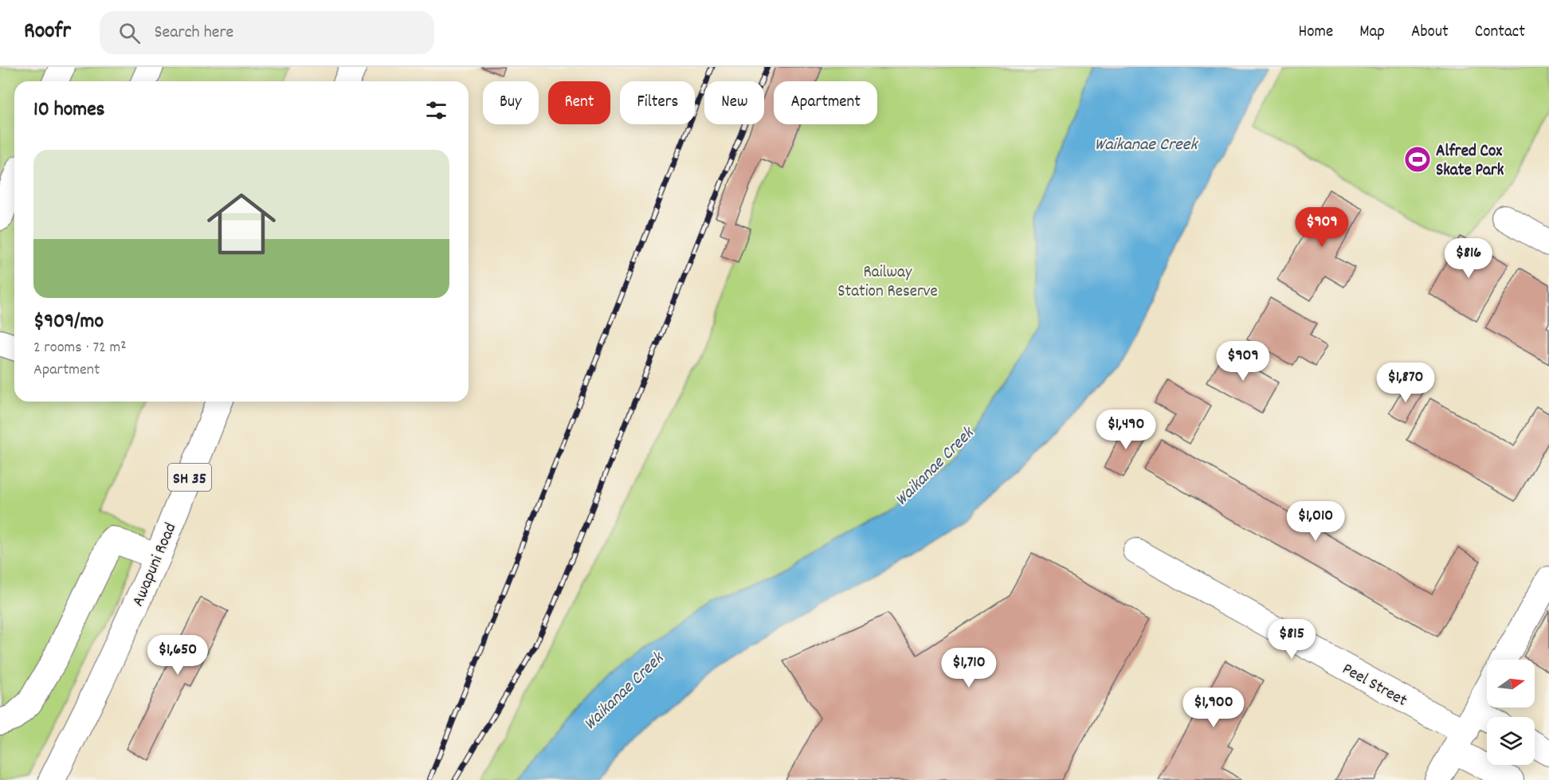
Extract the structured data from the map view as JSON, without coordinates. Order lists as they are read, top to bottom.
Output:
{
  "streets": {
    "highway": ["SH 35", "Awapuni Road"],
    "street": ["Peel Street"]
  },
  "water": ["Waikanae Creek"],
  "parks": ["Railway Station Reserve"],
  "places": {
    "sports": ["Alfred Cox Skate Park"]
  },
  "north": "right",
  "page": {
    "header": "Roofr",
    "search": "Search here",
    "nav": [
      "Home",
      "Map",
      "About",
      "Contact"
    ],
    "chip": [
      "Buy",
      "Rent",
      "Filters",
      "New",
      "Apartment"
    ],
    "heading": "10 homes",
    "list": [
      {
        "name": "$909/mo",
        "note": "2 rooms · 72 m² · Apartment"
      }
    ],
    "price": [
      "$909",
      "$816",
      "$909",
      "$1,870",
      "$1,490",
      "$1,010",
      "$815",
      "$1,650",
      "$1,710",
      "$1,900"
    ]
  }
}
